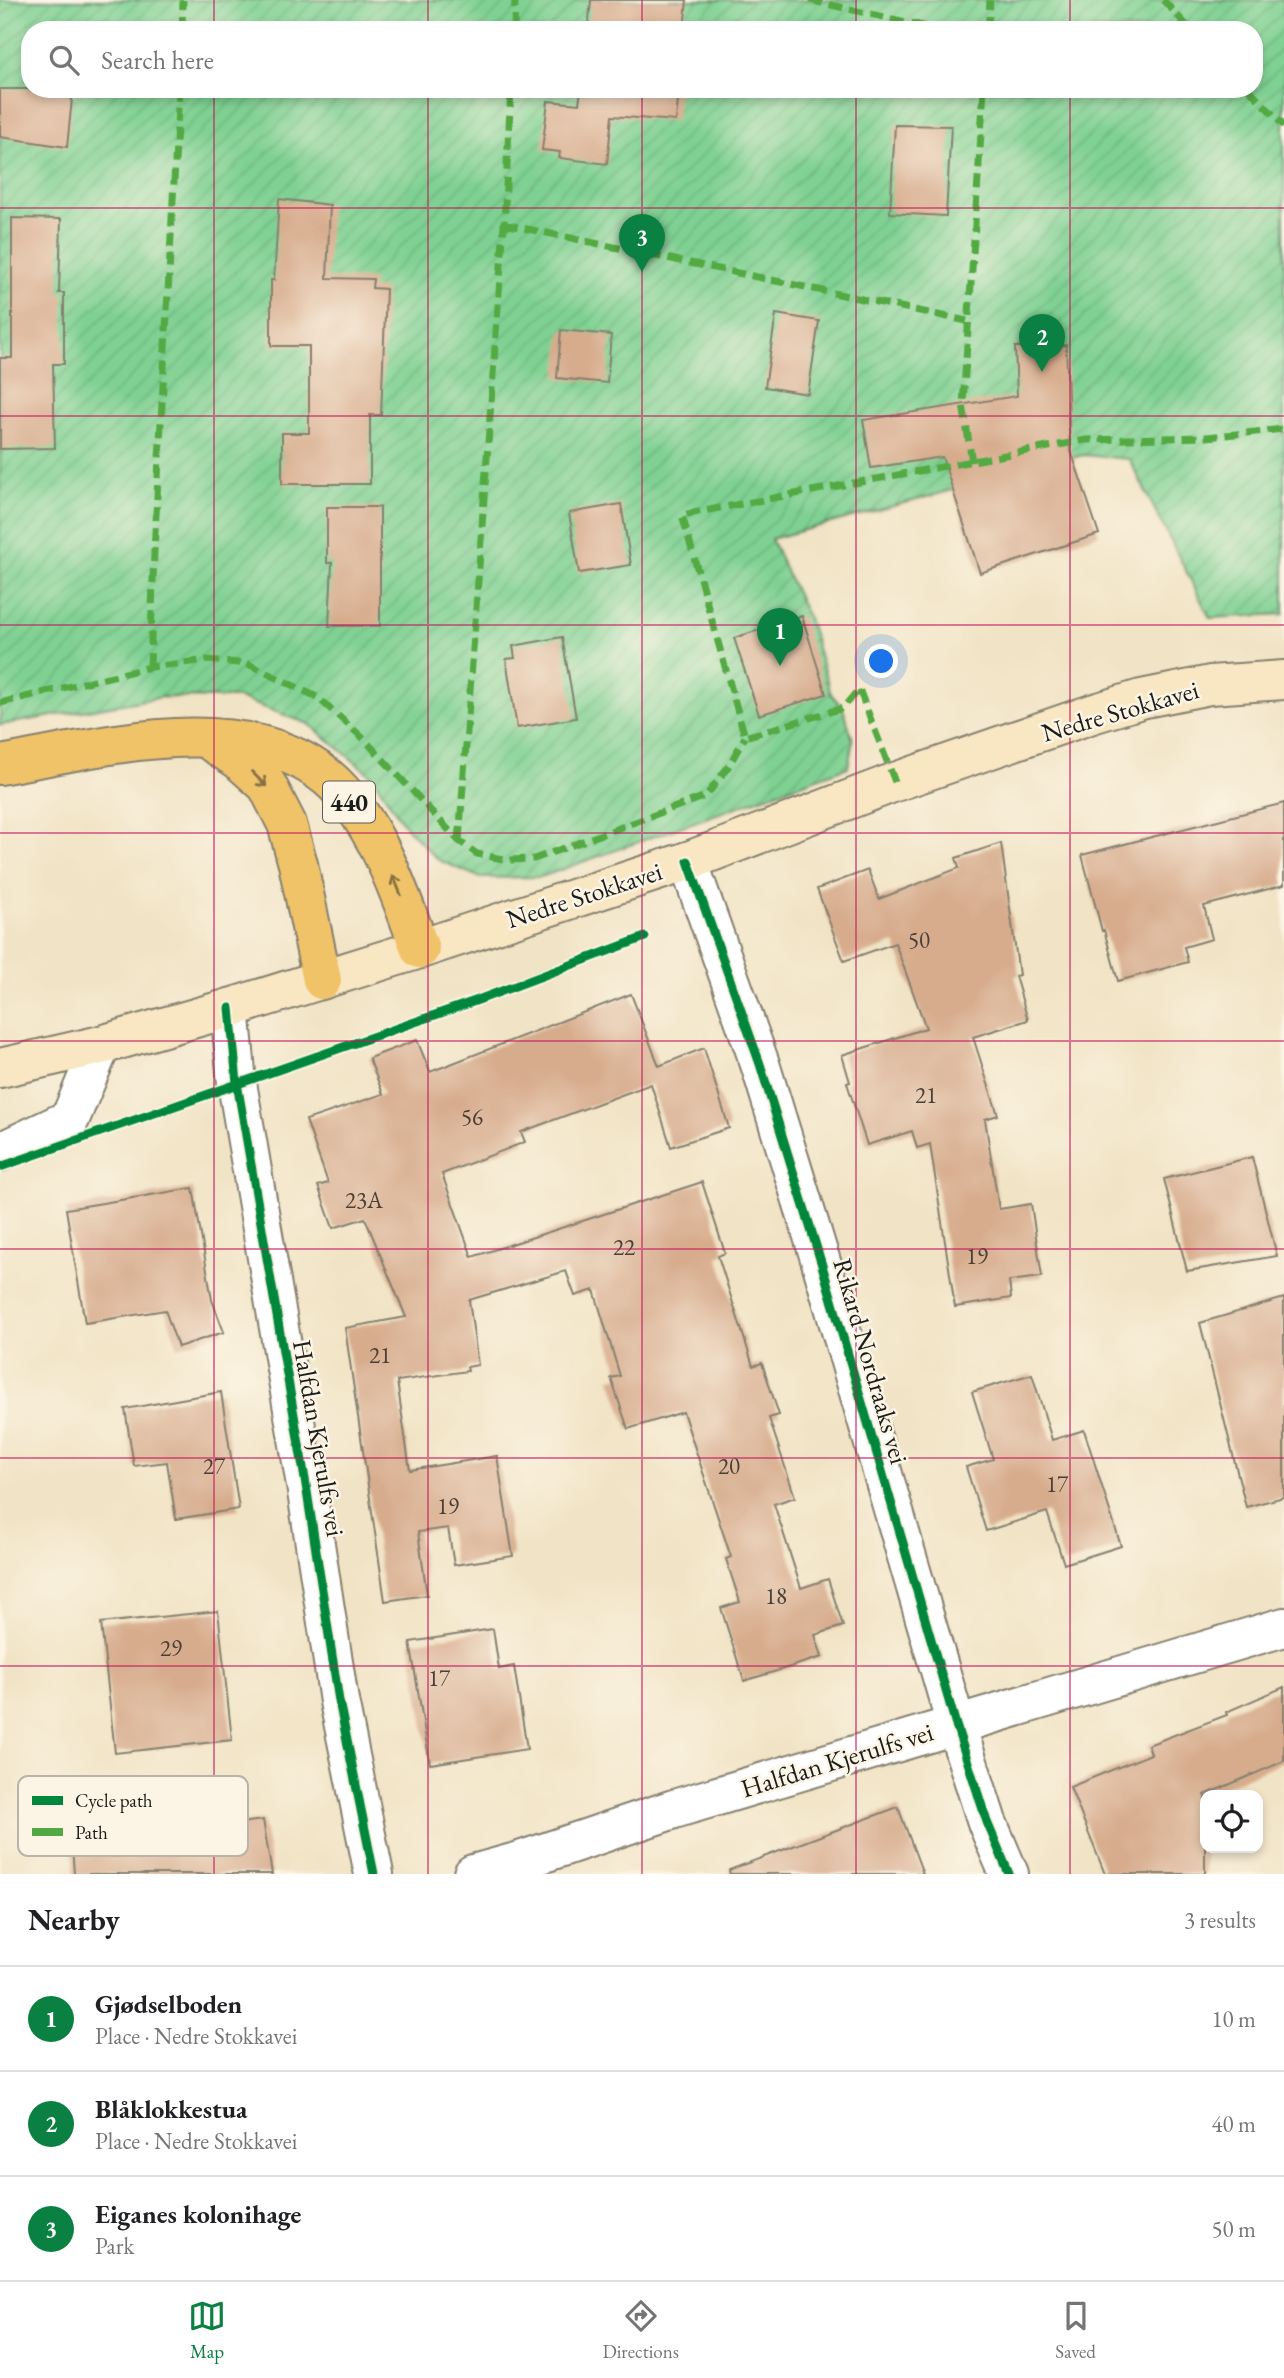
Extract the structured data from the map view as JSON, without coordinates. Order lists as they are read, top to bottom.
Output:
{
  "streets": {
    "main road": ["Nedre Stokkavei", "440"],
    "street": ["Rikard Nordraaks vei", "Halfdan Kjerulfs vei"]
  },
  "crossings": [
    ["Nedre Stokkavei", "440"],
    ["Nedre Stokkavei", "Rikard Nordraaks vei"],
    ["Nedre Stokkavei", "Halfdan Kjerulfs vei"],
    ["Rikard Nordraaks vei", "Halfdan Kjerulfs vei"]
  ],
  "house_numbers": [
    "50",
    "21",
    "56",
    "23A",
    "22",
    "19",
    "21",
    "27",
    "20",
    "17",
    "19",
    "18",
    "29",
    "17"
  ],
  "legend": ["Cycle path", "Path"],
  "page": {
    "search": "Search here",
    "pins": ["3", "2", "1"],
    "heading": ["Nearby", "3 results"],
    "list": [
      {
        "mark": "1",
        "name": "Gjødselboden",
        "note": "Place · Nedre Stokkavei",
        "value": "10 m"
      },
      {
        "mark": "2",
        "name": "Blåklokkestua",
        "note": "Place · Nedre Stokkavei",
        "value": "40 m"
      },
      {
        "mark": "3",
        "name": "Eiganes kolonihage",
        "note": "Park",
        "value": "50 m"
      }
    ],
    "nav": ["Map", "Directions", "Saved"]
  }
}
